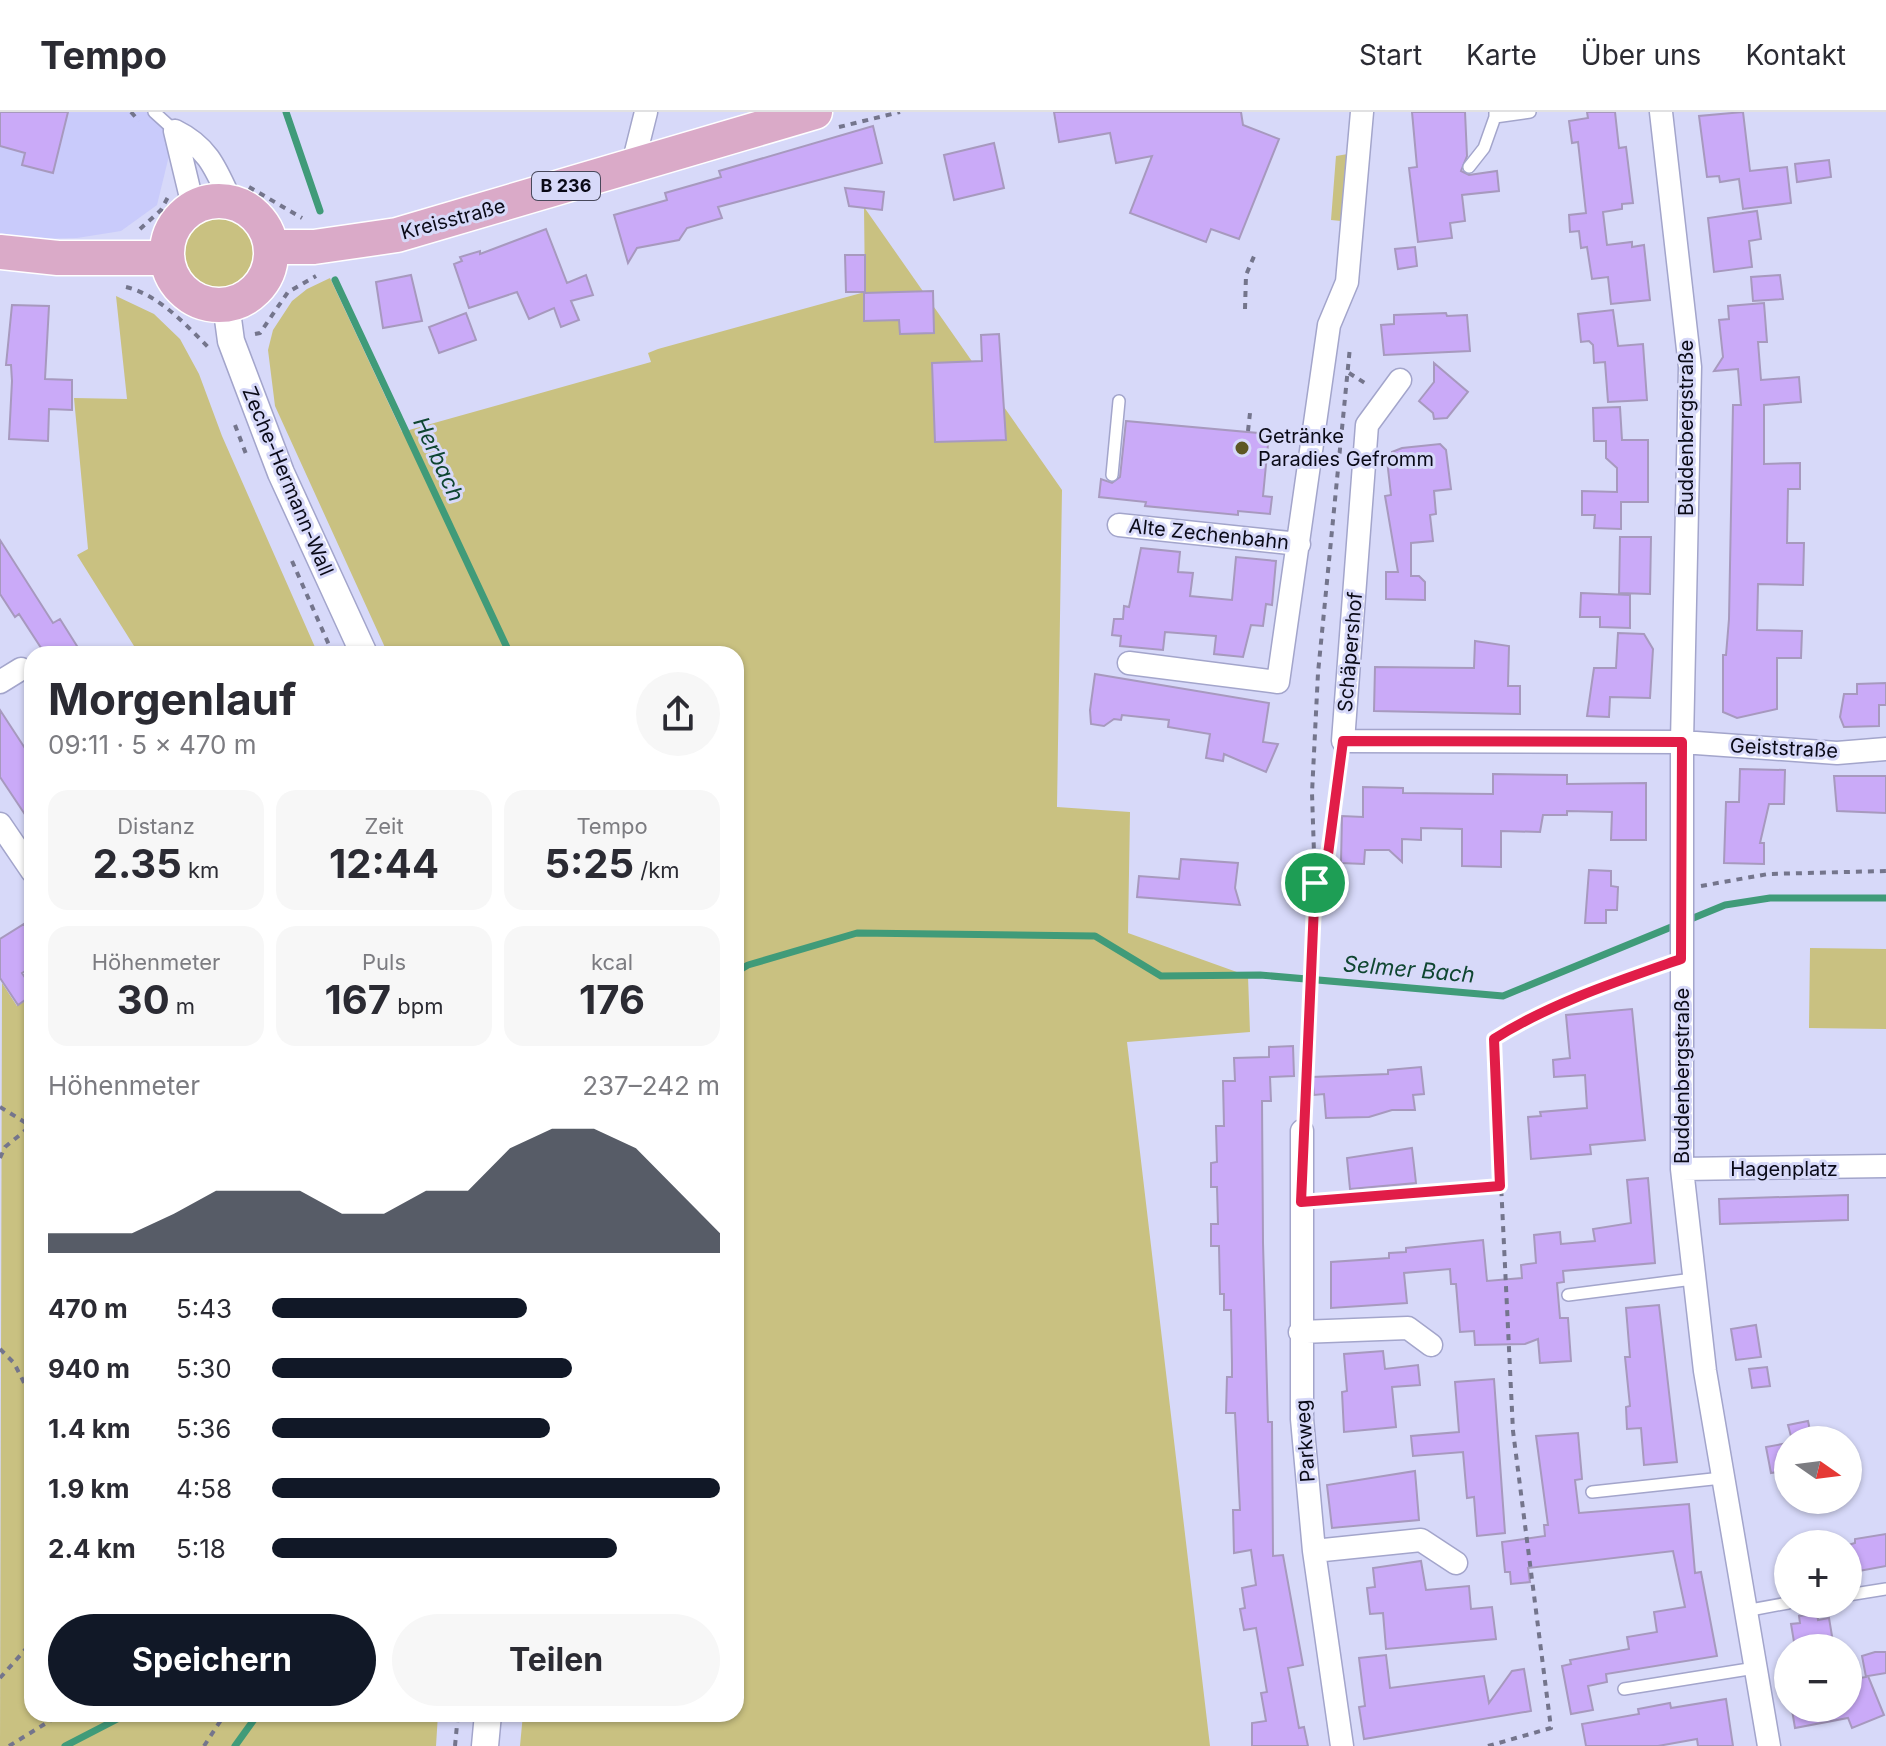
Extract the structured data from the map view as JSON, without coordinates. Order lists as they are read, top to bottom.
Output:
{
  "streets": {
    "main road": ["B 236", "Kreisstraße"],
    "street": [
      "Buddenbergstraße",
      "Zeche-Hermann-Wall",
      "Alte Zechenbahn",
      "Schäpershof",
      "Geiststraße",
      "Hagenplatz",
      "Parkweg"
    ]
  },
  "crossings": [
    ["Kreisstraße", "Zeche-Hermann-Wall"],
    ["Buddenbergstraße", "Schäpershof"],
    ["Buddenbergstraße", "Geiststraße"],
    ["Buddenbergstraße", "Hagenplatz"],
    ["Schäpershof", "Geiststraße"]
  ],
  "water": ["Herbach", "Selmer Bach"],
  "places": ["Getränke Paradies Gefromm"],
  "north": "right",
  "page": {
    "header": "Tempo",
    "nav": [
      "Start",
      "Karte",
      "Über uns",
      "Kontakt"
    ],
    "heading": ["Morgenlauf", "09:11 · 5 × 470 m"],
    "stats": [
      ["Distanz", "2.35 km"],
      ["Zeit", "12:44"],
      ["Tempo", "5:25 /km"],
      ["Höhenmeter", "30 m"],
      ["Puls", "167 bpm"],
      ["kcal", "176"]
    ],
    "chart": ["Höhenmeter", "237–242 m"],
    "list": [
      {
        "name": "470 m",
        "note": "5:43"
      },
      {
        "name": "940 m",
        "note": "5:30"
      },
      {
        "name": "1.4 km",
        "note": "5:36"
      },
      {
        "name": "1.9 km",
        "note": "4:58"
      },
      {
        "name": "2.4 km",
        "note": "5:18"
      }
    ],
    "map_buttons": ["+", "−"],
    "buttons": ["Speichern", "Teilen"]
  }
}
